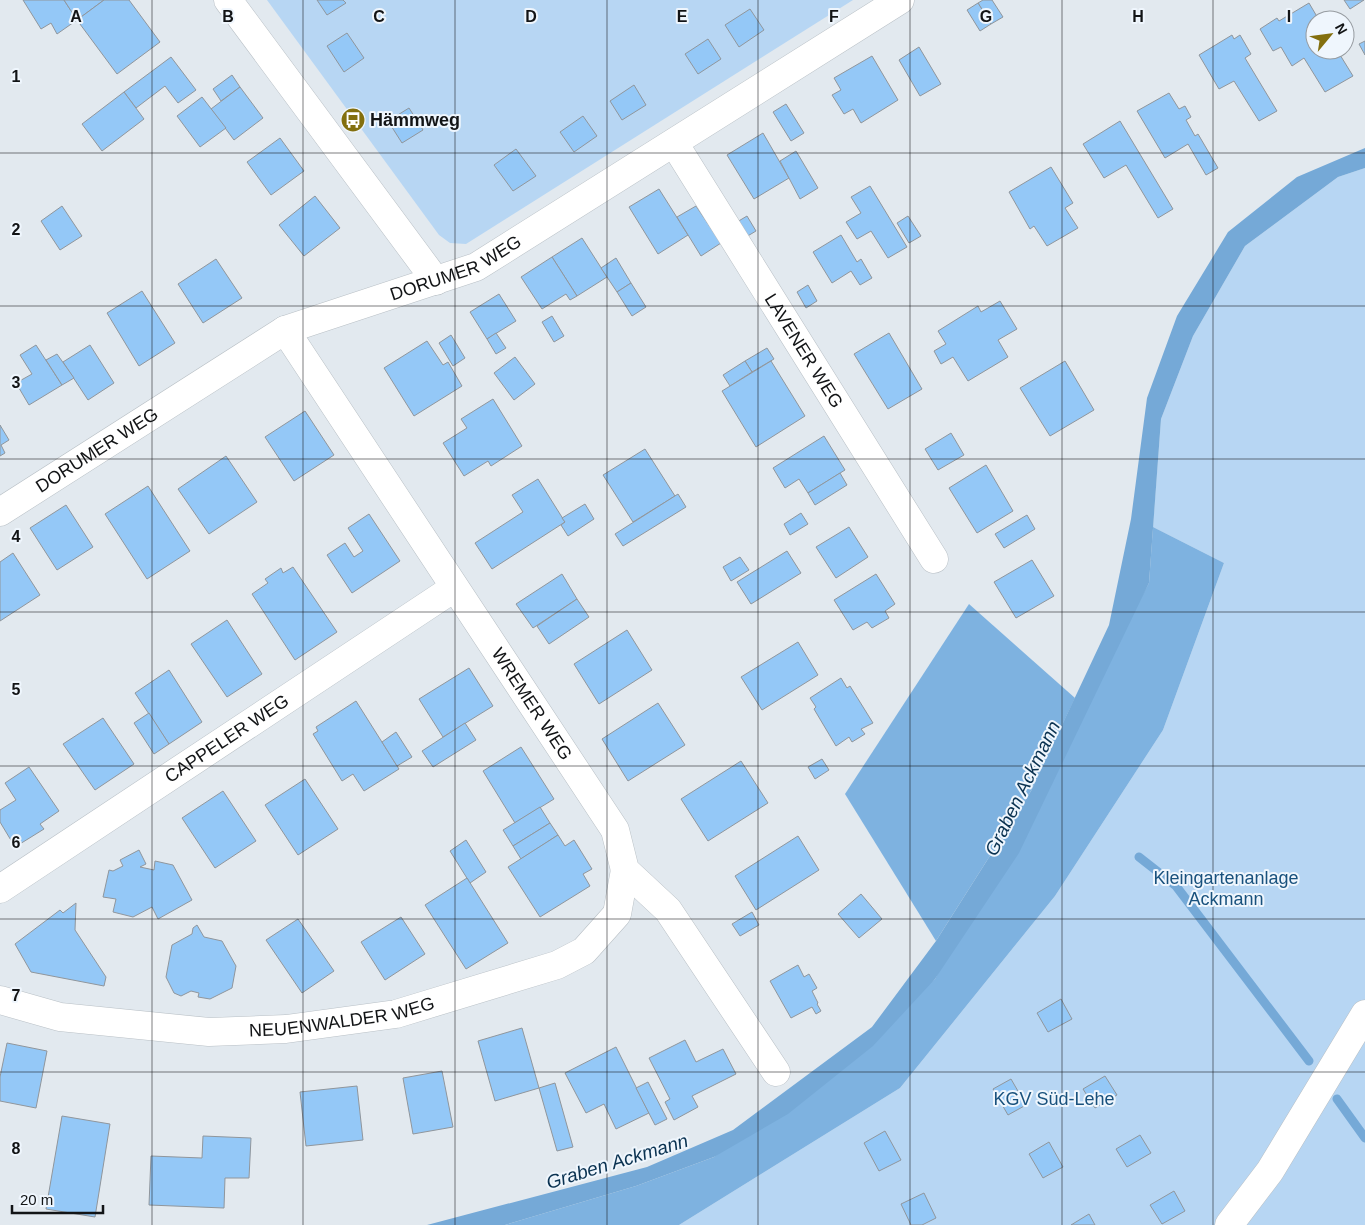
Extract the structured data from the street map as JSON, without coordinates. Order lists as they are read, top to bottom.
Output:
{
  "streets": {
    "street": [
      "DORUMER WEG",
      "LAVENER WEG",
      "WREMER WEG",
      "CAPPELER WEG",
      "NEUENWALDER WEG"
    ]
  },
  "crossings": [
    ["DORUMER WEG", "LAVENER WEG"],
    ["DORUMER WEG", "WREMER WEG"],
    ["WREMER WEG", "CAPPELER WEG"],
    ["WREMER WEG", "NEUENWALDER WEG"]
  ],
  "water": ["Graben Ackmann"],
  "parks": ["Kleingartenanlage Ackmann", "KGV Süd-Lehe"],
  "places": {
    "bus stop": ["Hämmweg"]
  },
  "scale_bar": "20 m",
  "north": "top right",
  "grid": {
    "columns": [
      "A",
      "B",
      "C",
      "D",
      "E",
      "F",
      "G",
      "H",
      "I"
    ],
    "rows": [
      "1",
      "2",
      "3",
      "4",
      "5",
      "6",
      "7",
      "8"
    ]
  }
}
